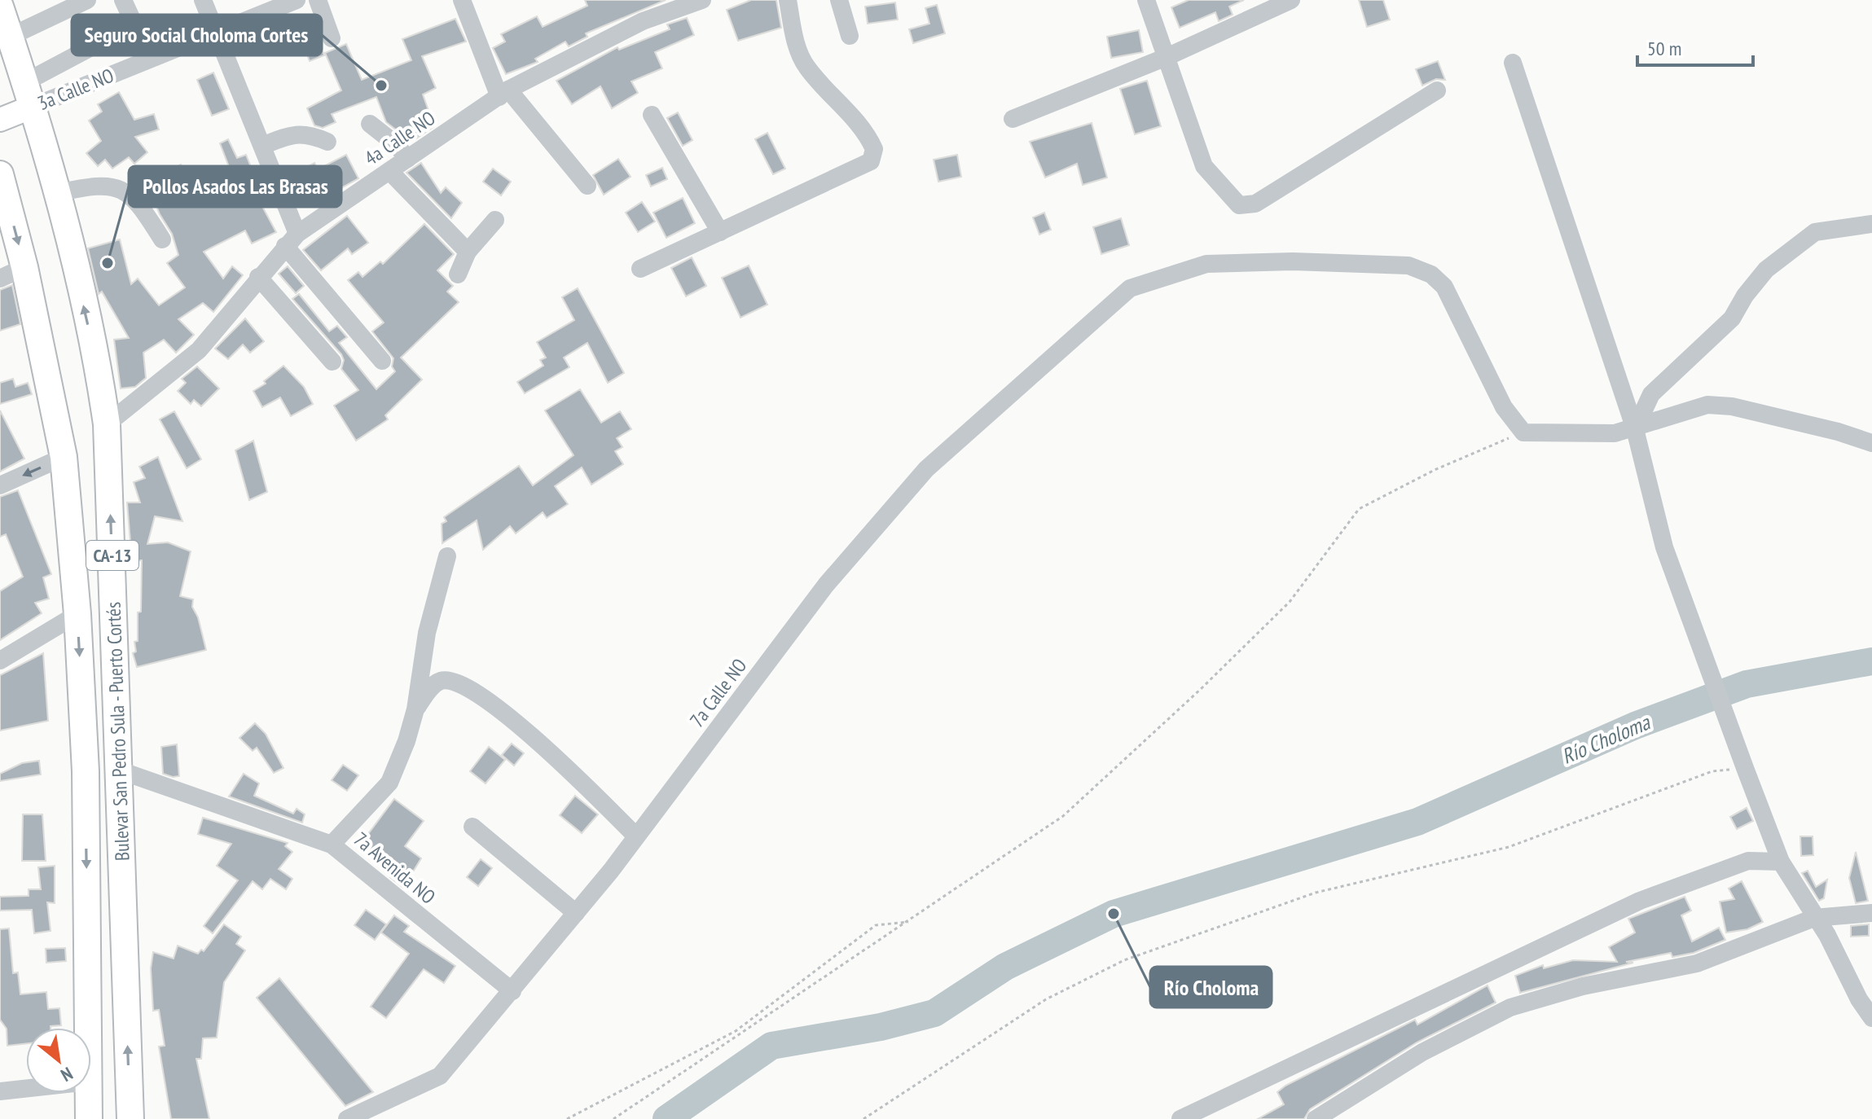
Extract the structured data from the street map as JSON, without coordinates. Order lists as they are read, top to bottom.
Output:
{
  "streets": {
    "highway": ["CA-13", "Bulevar San Pedro Sula - Puerto Cortés"],
    "main road": ["3a Calle NO"],
    "street": ["4a Calle NO", "7a Calle NO", "7a Avenida NO"]
  },
  "crossings": [
    ["3a Calle NO", "Bulevar San Pedro Sula - Puerto Cortés"],
    ["4a Calle NO", "Bulevar San Pedro Sula - Puerto Cortés"],
    ["7a Calle NO", "7a Avenida NO"],
    ["Bulevar San Pedro Sula - Puerto Cortés", "7a Avenida NO"]
  ],
  "water": ["Río Choloma"],
  "places": ["Seguro Social Choloma Cortes", "Pollos Asados Las Brasas", "Río Choloma"],
  "scale_bar": "50 m",
  "north": "bottom right"
}
